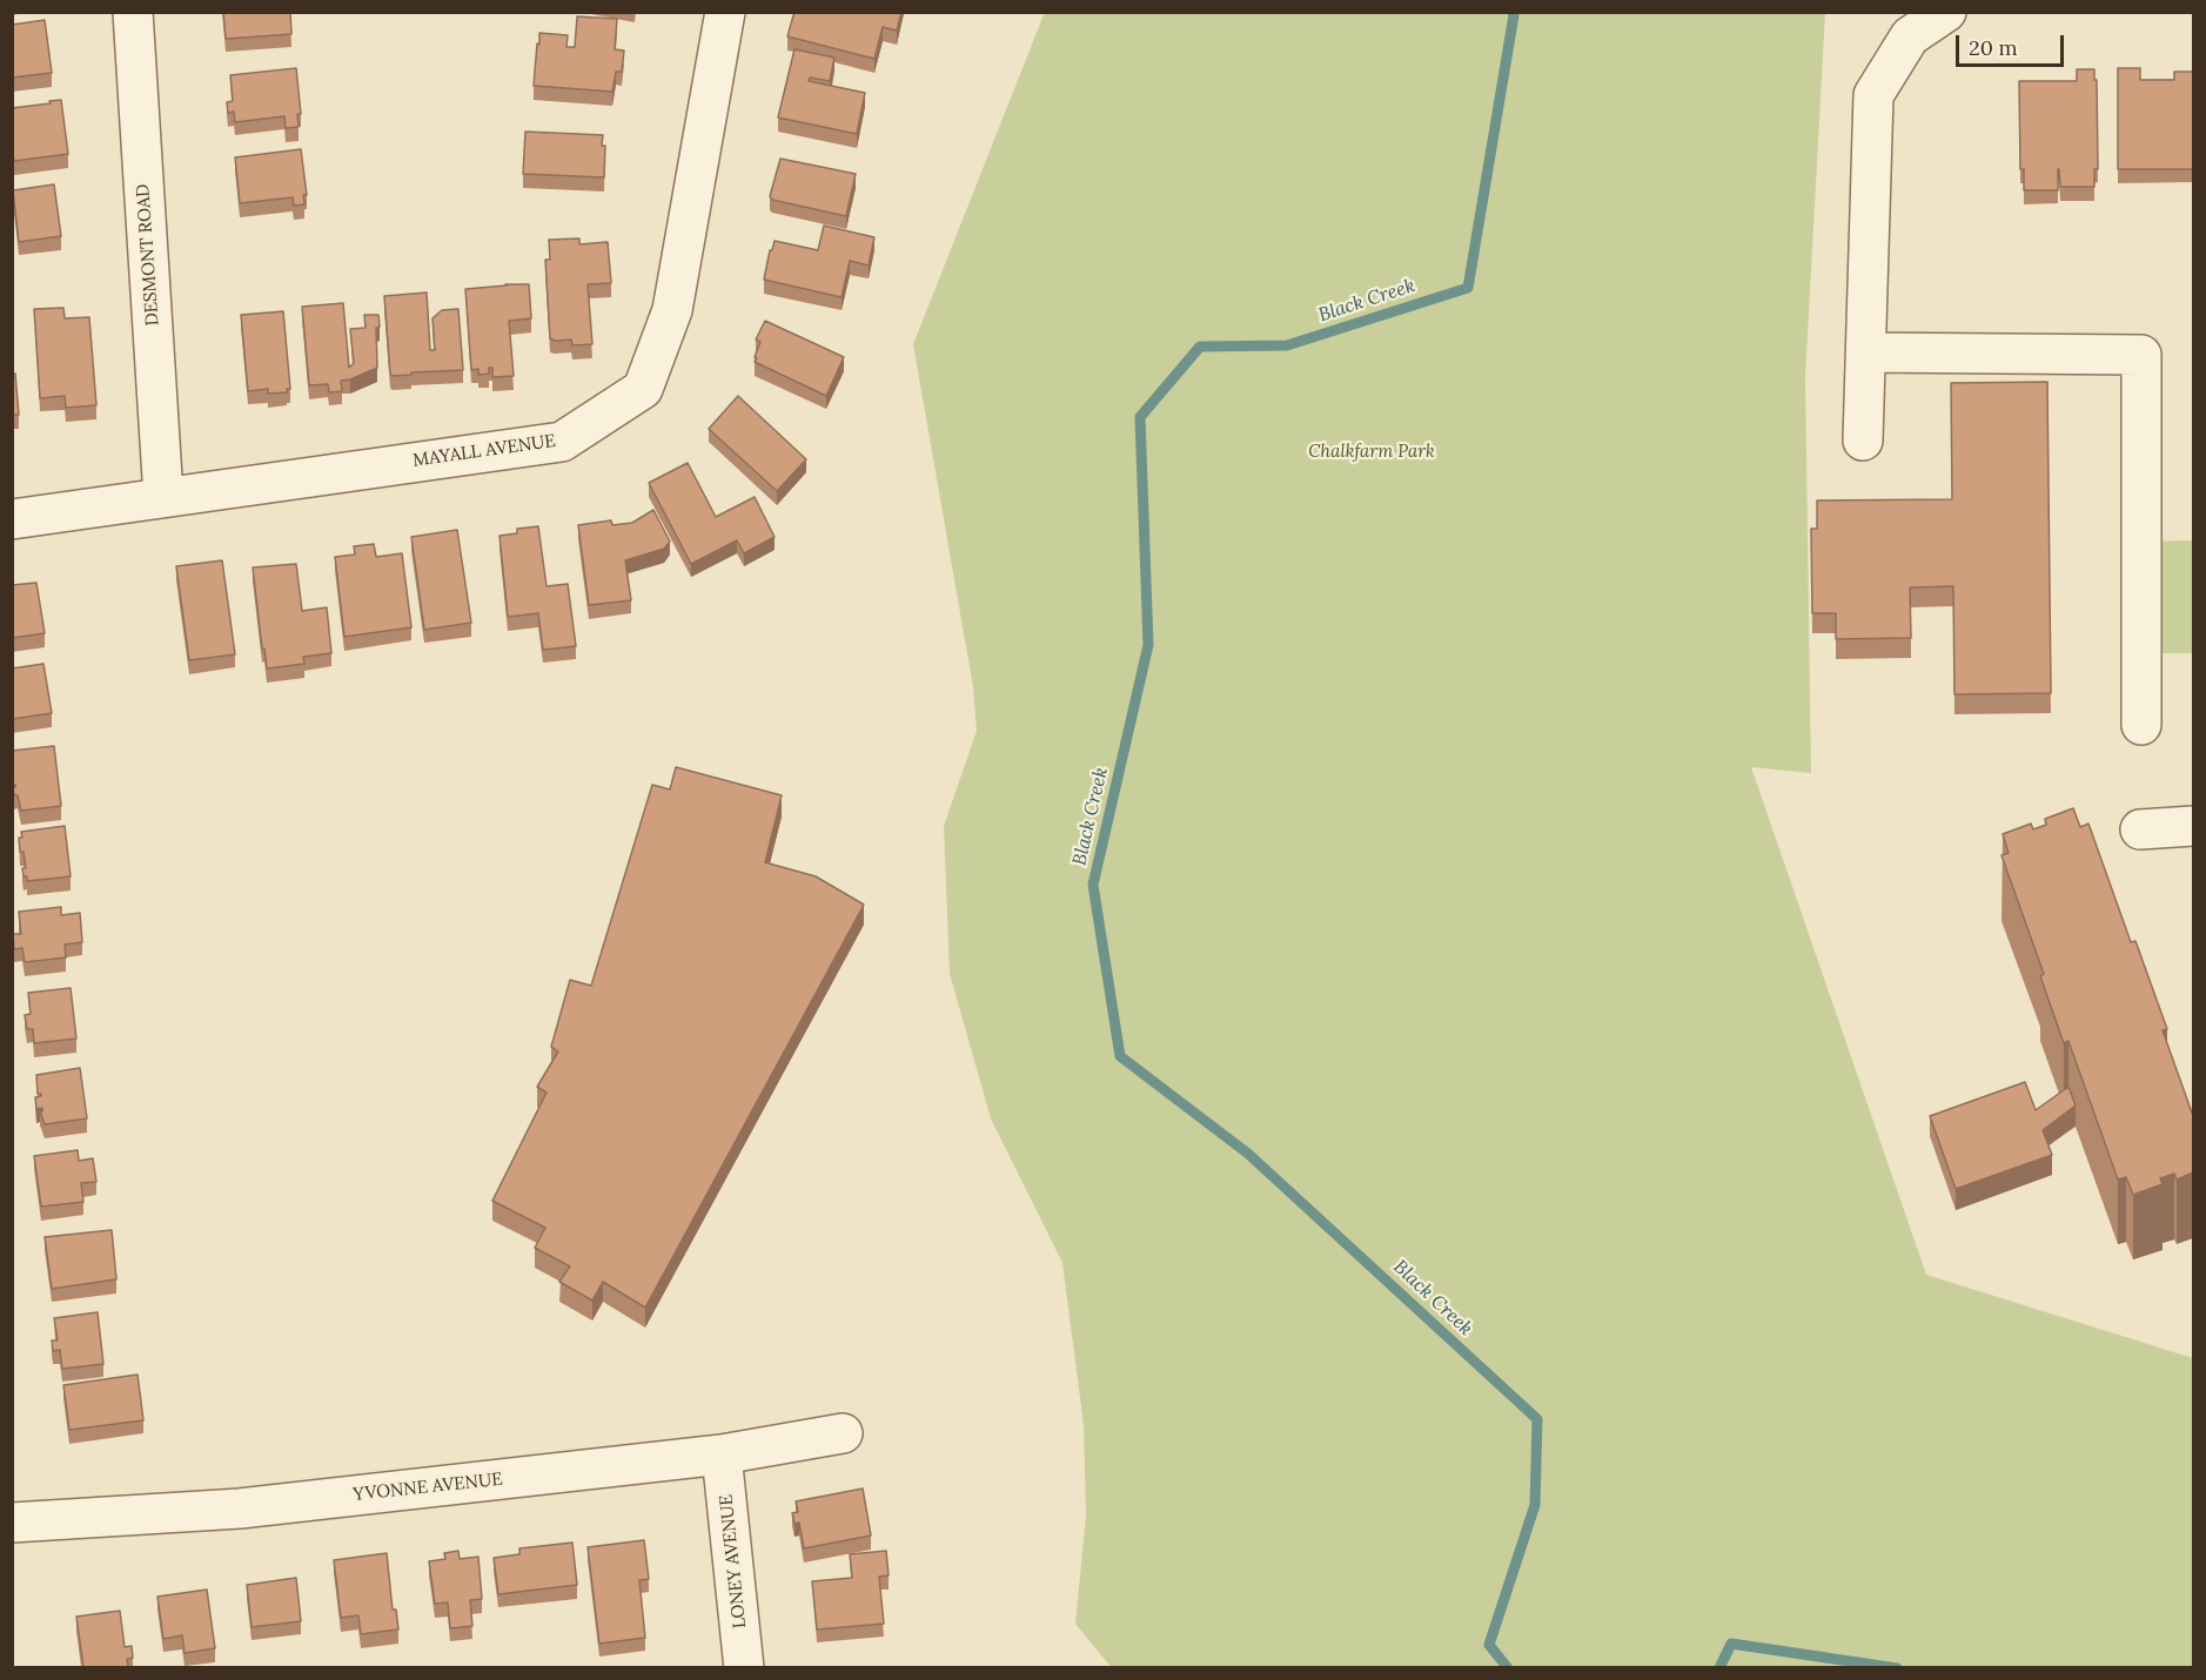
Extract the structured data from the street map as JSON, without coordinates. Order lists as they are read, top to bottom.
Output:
{
  "streets": {
    "street": [
      "DESMONT ROAD",
      "MAYALL AVENUE",
      "YVONNE AVENUE",
      "LONEY AVENUE"
    ]
  },
  "crossings": [
    ["DESMONT ROAD", "MAYALL AVENUE"],
    ["YVONNE AVENUE", "LONEY AVENUE"]
  ],
  "water": ["Black Creek"],
  "parks": ["Chalkfarm Park"],
  "scale_bar": "20 m"
}
